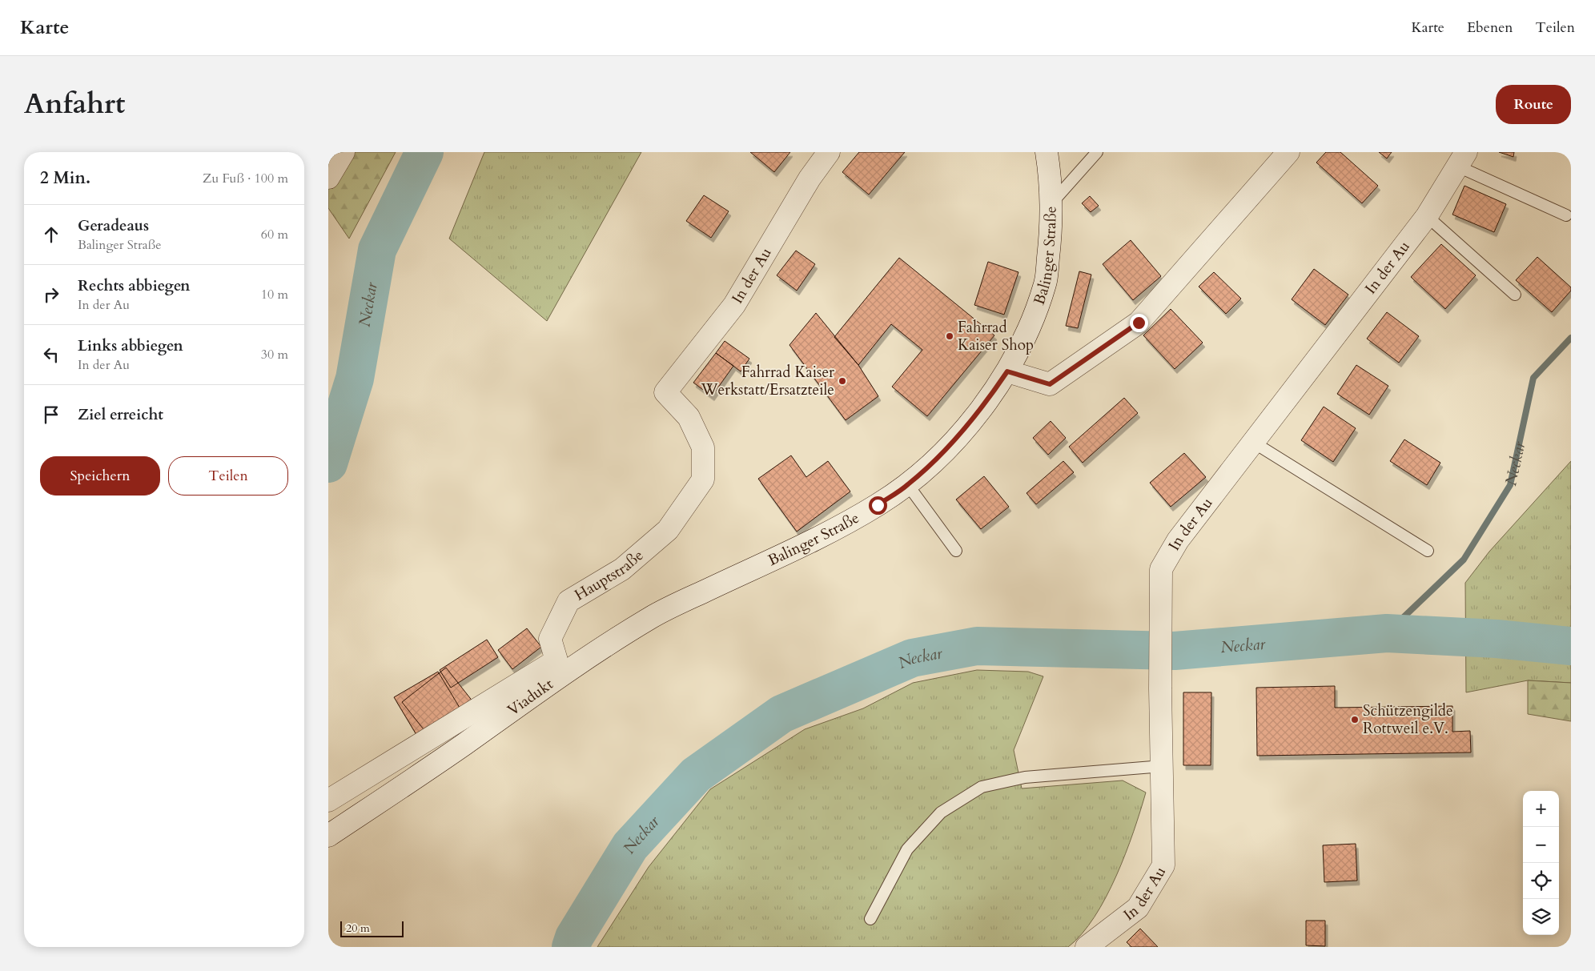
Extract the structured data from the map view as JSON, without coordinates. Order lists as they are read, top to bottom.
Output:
{
  "streets": {
    "street": [
      "Balinger Straße",
      "In der Au",
      "Hauptstraße",
      "Viadukt"
    ]
  },
  "crossings": [
    ["Balinger Straße", "Viadukt"],
    ["In der Au", "Hauptstraße"]
  ],
  "water": ["Neckar"],
  "places": ["Fahrrad Kaiser Shop", "Fahrrad Kaiser Werkstatt/Ersatzteile", "Schützengilde Rottweil e.V."],
  "scale_bar": "20 m",
  "page": {
    "header": "Karte",
    "nav": ["Karte", "Ebenen", "Teilen"],
    "title": "Anfahrt",
    "buttons": [
      "Route",
      ["Speichern", "Teilen"]
    ],
    "heading": ["2 Min.", "Zu Fuß · 100 m"],
    "list": [
      ["Geradeaus", "Balinger Straße", "60 m"],
      ["Rechts abbiegen", "In der Au", "10 m"],
      ["Links abbiegen", "In der Au", "30 m"],
      "Ziel erreicht"
    ],
    "map_buttons": ["+", "−"],
    "scale": "20 m"
  }
}
